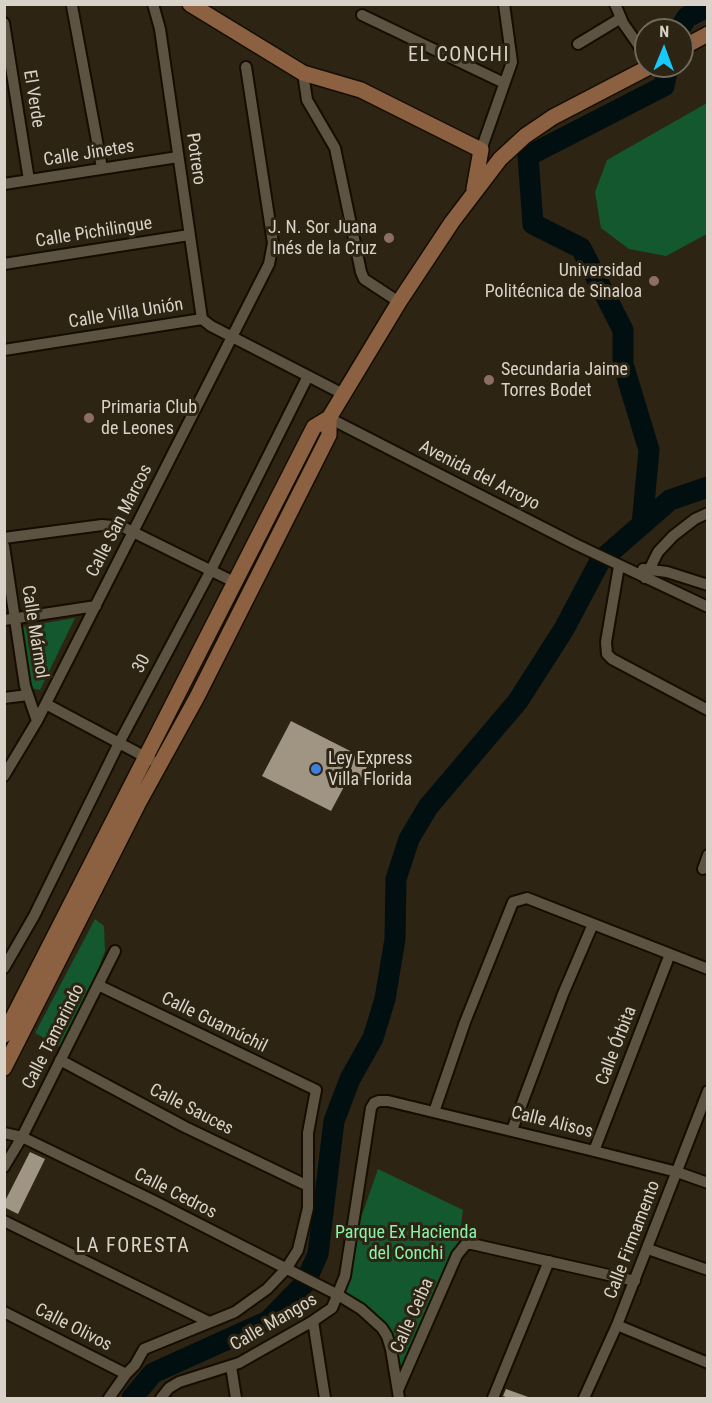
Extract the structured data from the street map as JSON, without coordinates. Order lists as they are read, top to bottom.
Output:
{
  "streets": {
    "street": [
      "El Verde",
      "Calle Jinetes",
      "Potrero",
      "Calle Pichilingue",
      "Calle Villa Unión",
      "Avenida del Arroyo",
      "Calle San Marcos",
      "Calle Mármol",
      "30",
      "Calle Guamúchil",
      "Calle Tamarindo",
      "Calle Órbita",
      "Calle Sauces",
      "Calle Alisos",
      "Calle Cedros",
      "Calle Firmamento",
      "Calle Ceiba",
      "Calle Mangos",
      "Calle Olivos"
    ]
  },
  "crossings": [
    ["El Verde", "Calle Jinetes"],
    ["Calle Jinetes", "Potrero"],
    ["Potrero", "Calle Pichilingue"],
    ["Potrero", "Calle Villa Unión"],
    ["Calle Villa Unión", "Calle San Marcos"],
    ["Calle Villa Unión", "30"],
    ["Calle San Marcos", "Calle Mármol"],
    ["Calle Guamúchil", "Calle Tamarindo"],
    ["Calle Guamúchil", "Calle Mangos"],
    ["Calle Tamarindo", "Calle Sauces"],
    ["Calle Tamarindo", "Calle Cedros"],
    ["Calle Órbita", "Calle Alisos"],
    ["Calle Sauces", "Calle Mangos"],
    ["Calle Alisos", "Calle Firmamento"],
    ["Calle Alisos", "Calle Mangos"],
    ["Calle Cedros", "Calle Ceiba"],
    ["Calle Cedros", "Calle Mangos"],
    ["Calle Ceiba", "Calle Mangos"],
    ["Calle Mangos", "Calle Olivos"]
  ],
  "districts": ["EL CONCHI", "LA FORESTA"],
  "parks": ["Parque Ex Hacienda del Conchi"],
  "places": [
    "J. N. Sor Juana Inés de la Cruz",
    "Universidad Politécnica de Sinaloa",
    "Secundaria Jaime Torres Bodet",
    "Primaria Club de Leones",
    "Ley Express Villa Florida"
  ],
  "north": "top"
}
